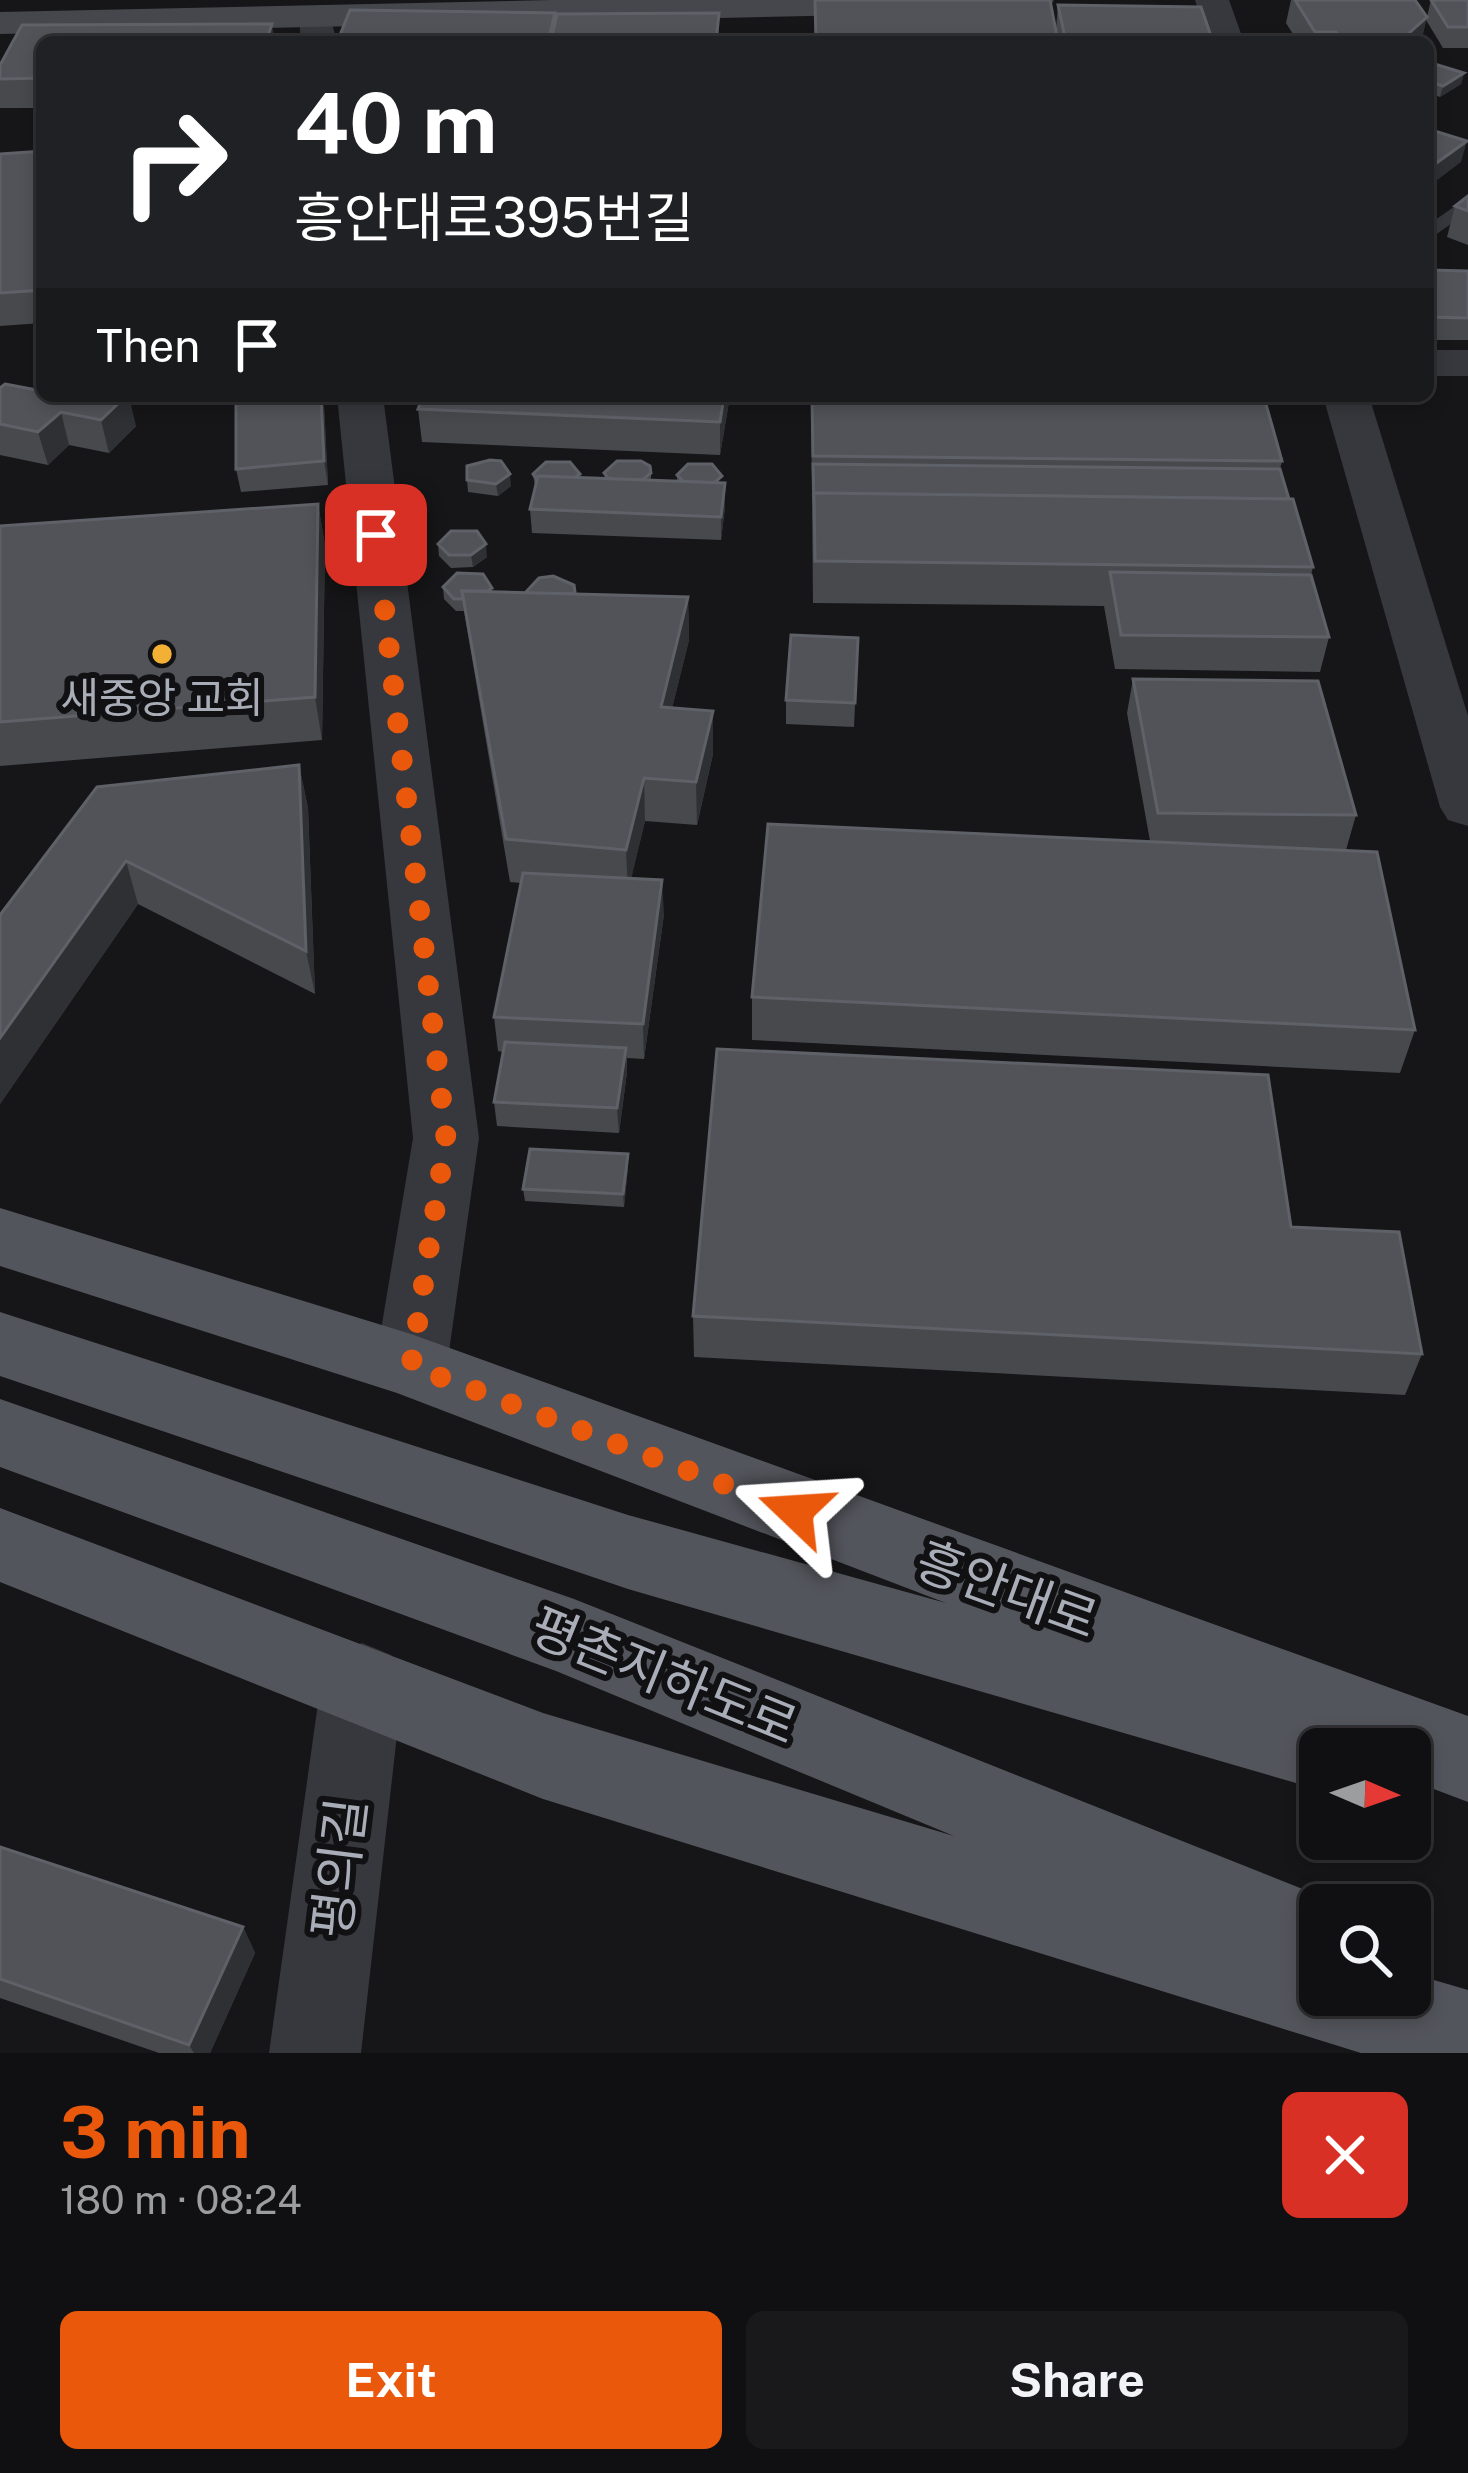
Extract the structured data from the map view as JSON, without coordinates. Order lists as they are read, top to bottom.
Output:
{
  "streets": {
    "main road": ["흥안대로", "평촌지하도로"],
    "street": ["평의길"]
  },
  "places": ["새중앙 교회"],
  "north": "right",
  "page": {
    "turn": ["40 m", "흥안대로395번길"],
    "then": "Then",
    "heading": ["3 min", "180 m · 08:24"],
    "buttons": ["Exit", "Share"]
  }
}
